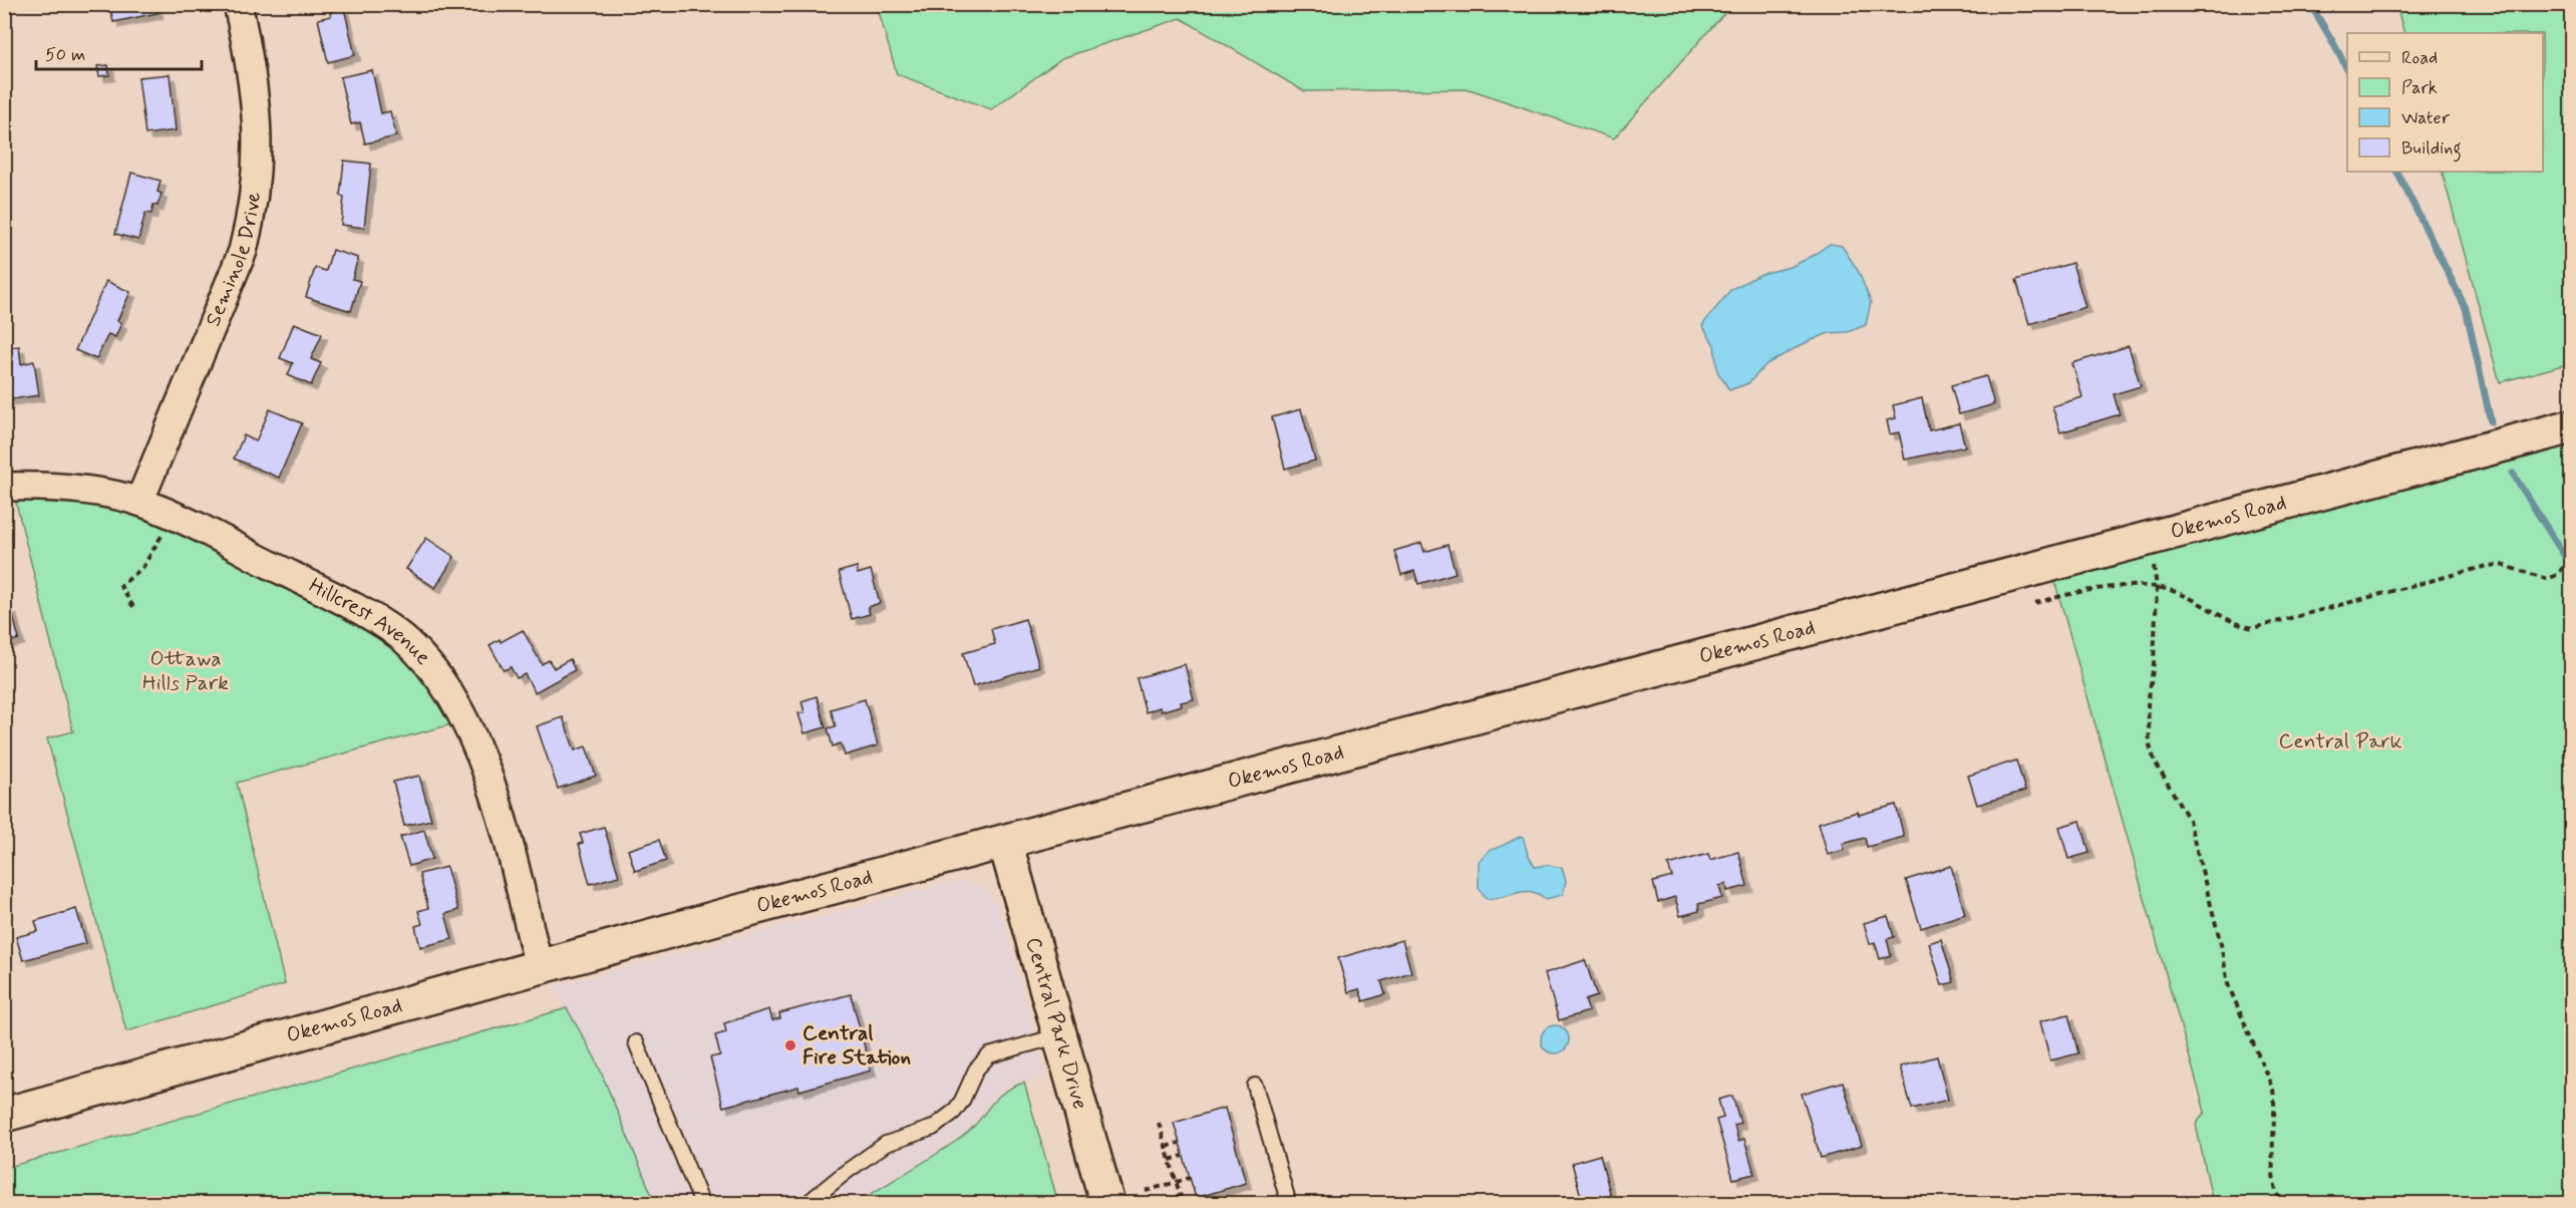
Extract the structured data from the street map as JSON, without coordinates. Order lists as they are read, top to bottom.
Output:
{
  "streets": {
    "street": [
      "Seminole Drive",
      "Okemos Road",
      "Hillcrest Avenue",
      "Central Park Drive"
    ]
  },
  "crossings": [
    ["Seminole Drive", "Hillcrest Avenue"],
    ["Okemos Road", "Hillcrest Avenue"],
    ["Okemos Road", "Central Park Drive"]
  ],
  "parks": ["Ottawa Hills Park", "Central Park"],
  "places": ["Central Fire Station"],
  "legend": [
    "Road",
    "Park",
    "Water",
    "Building"
  ],
  "scale_bar": "50 m"
}
